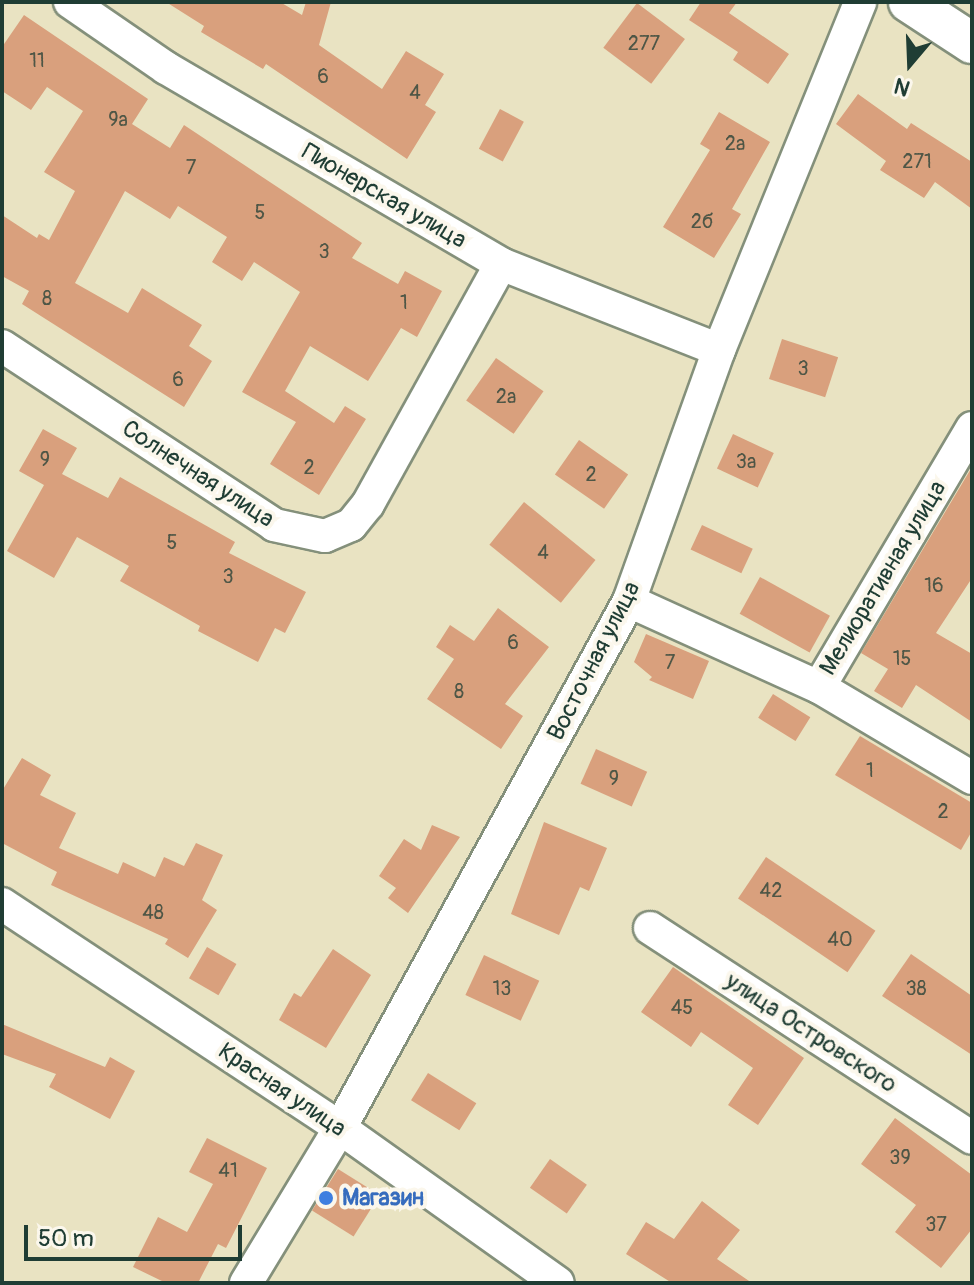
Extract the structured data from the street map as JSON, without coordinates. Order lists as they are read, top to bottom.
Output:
{
  "streets": {
    "street": [
      "Пионерская улица",
      "Солнечная улица",
      "Мелиоративная улица",
      "Восточная улица",
      "улица Островского",
      "Красная улица"
    ]
  },
  "crossings": [
    ["Пионерская улица", "Солнечная улица"],
    ["Пионерская улица", "Восточная улица"],
    ["Мелиоративная улица", "Восточная улица"],
    ["Восточная улица", "Красная улица"]
  ],
  "places": ["Магазин"],
  "house_numbers": [
    "277",
    "11",
    "6",
    "4",
    "9а",
    "2а",
    "271",
    "7",
    "5",
    "2б",
    "3",
    "8",
    "1",
    "3",
    "6",
    "2а",
    "9",
    "3а",
    "2",
    "2",
    "5",
    "4",
    "3",
    "16",
    "6",
    "15",
    "7",
    "8",
    "1",
    "9",
    "2",
    "42",
    "48",
    "40",
    "13",
    "38",
    "45",
    "39",
    "41",
    "37"
  ],
  "scale_bar": "50 m",
  "north": "bottom"
}
